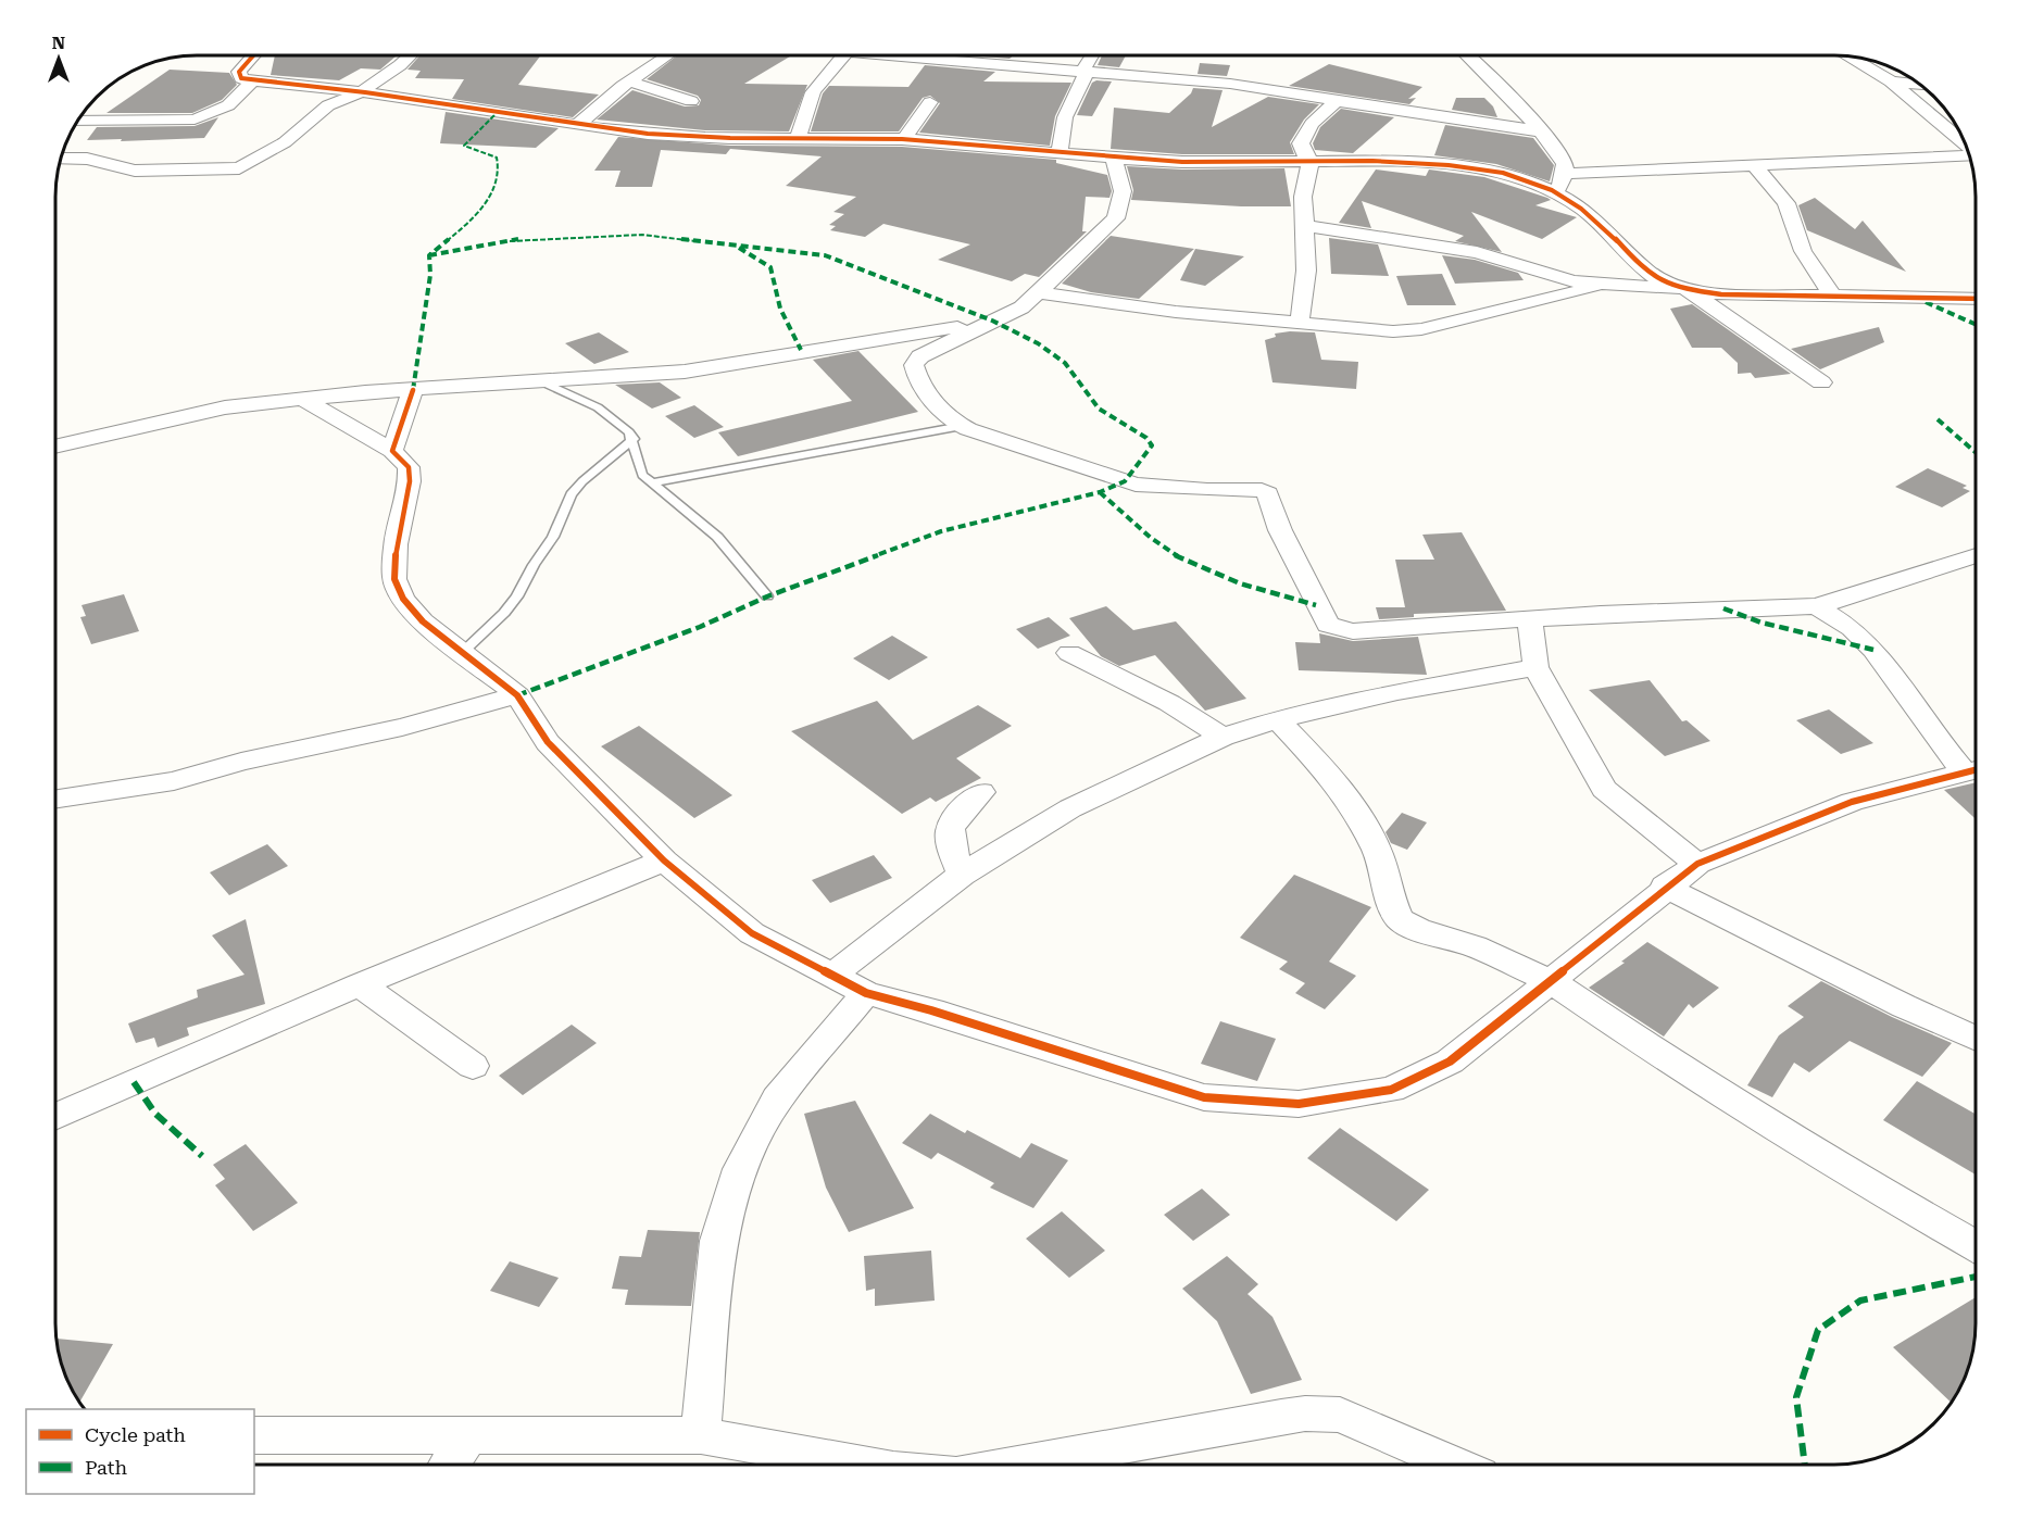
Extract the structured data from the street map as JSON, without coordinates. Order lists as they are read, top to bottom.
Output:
{
  "legend": ["Cycle path", "Path"],
  "north": "top"
}
